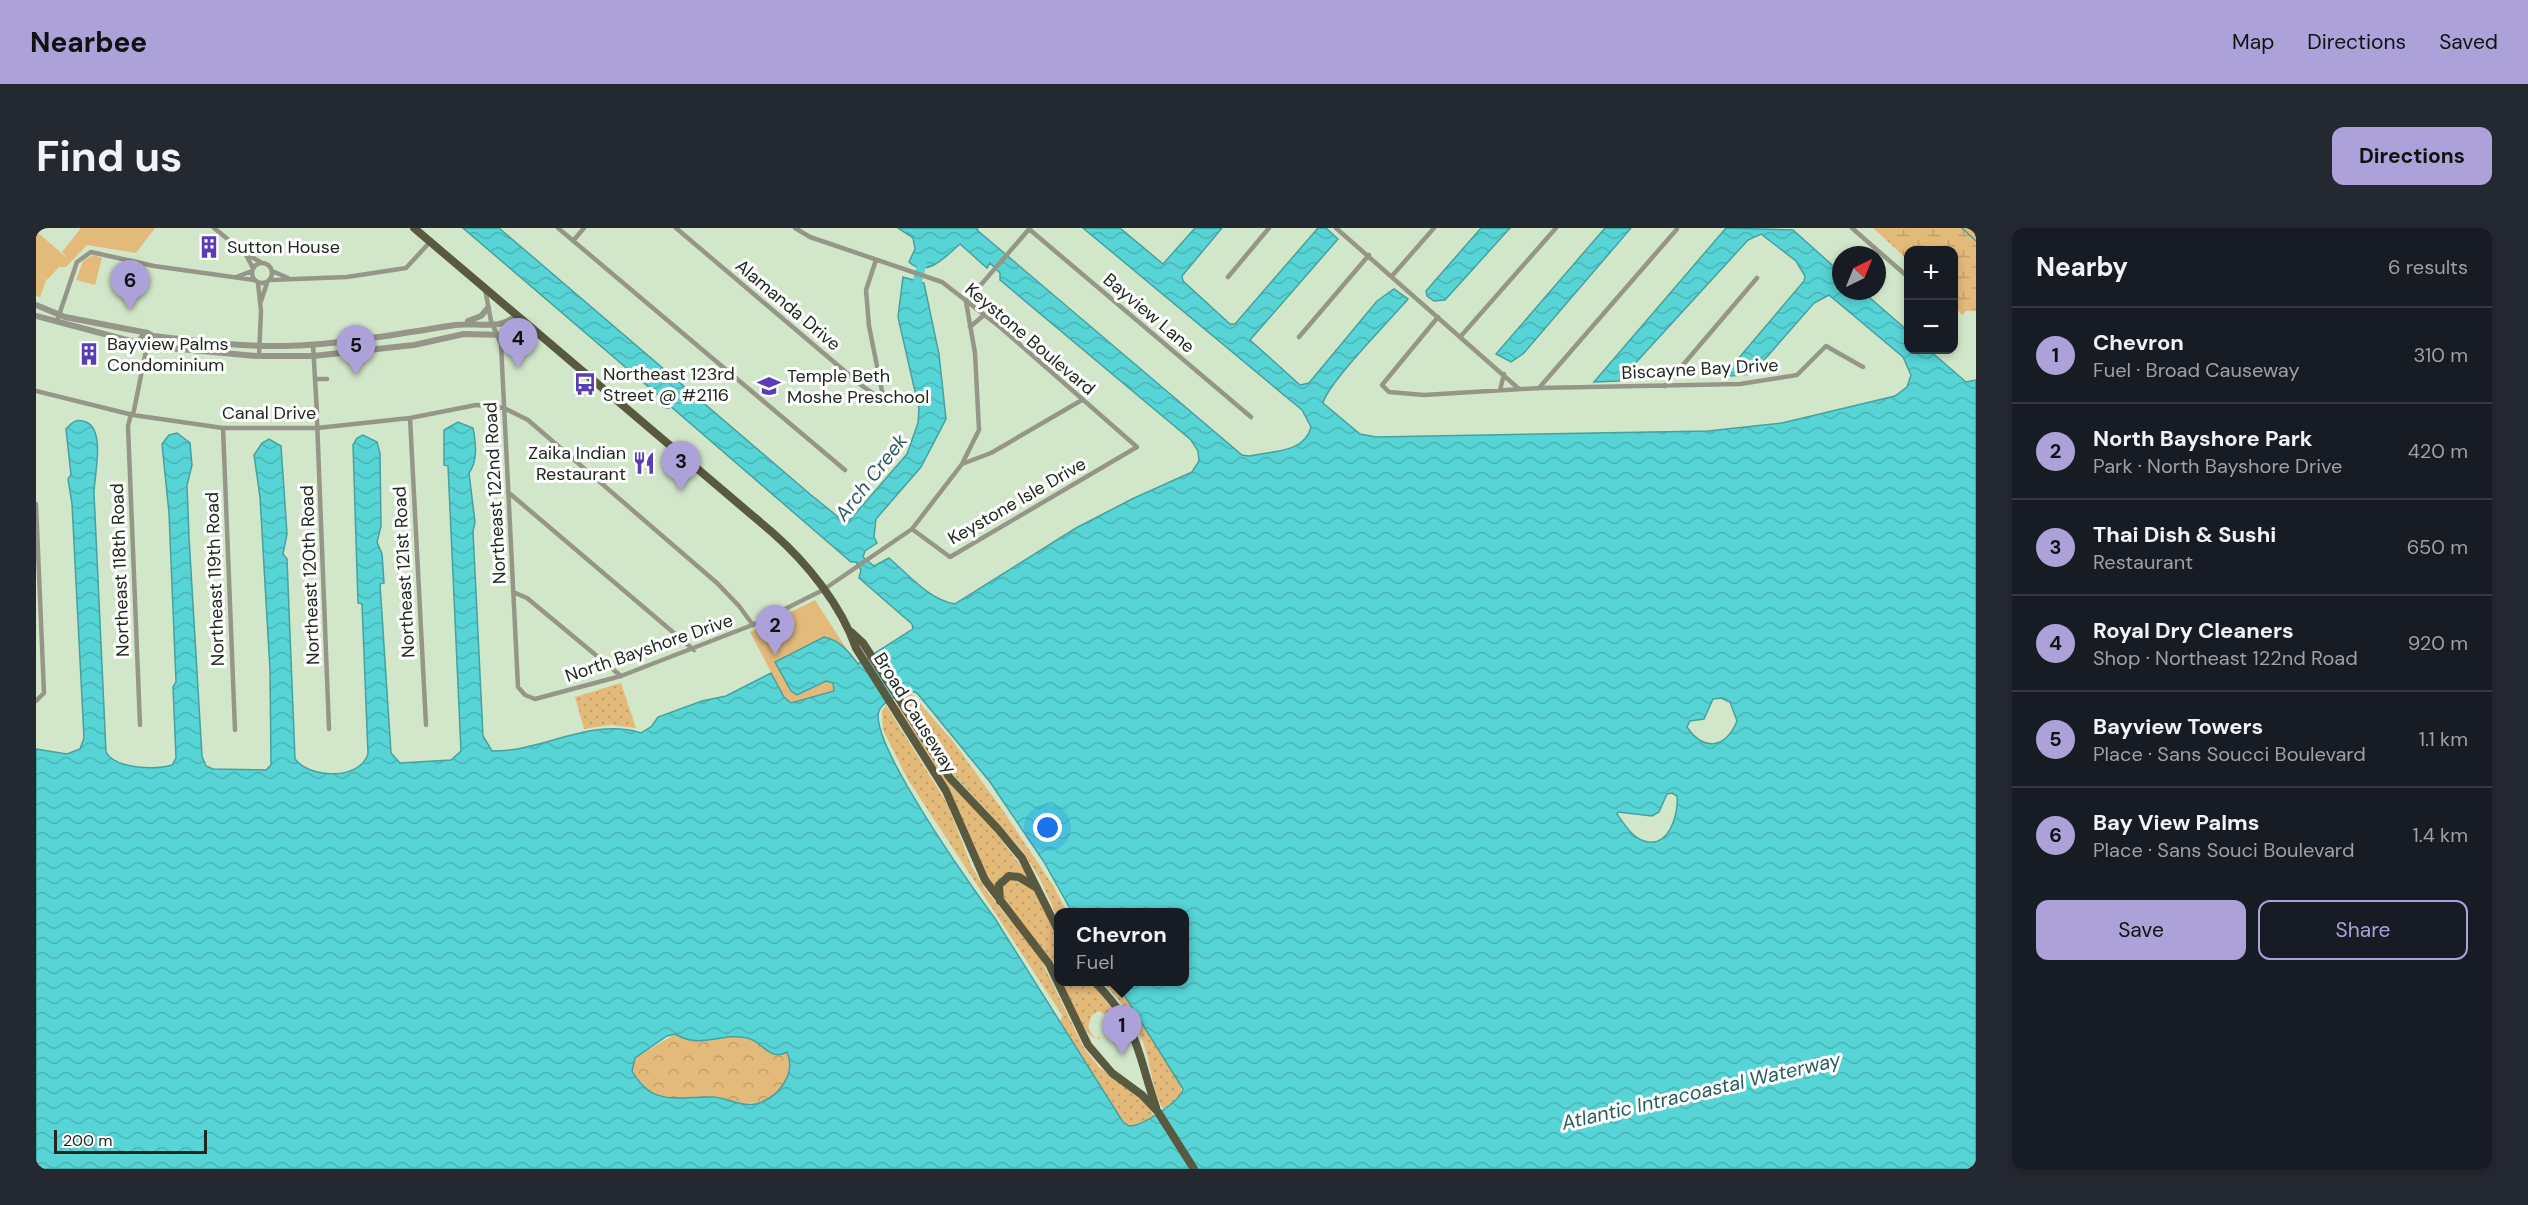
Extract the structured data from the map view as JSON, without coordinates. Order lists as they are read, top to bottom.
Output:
{
  "streets": {
    "main road": ["Broad Causeway"],
    "street": [
      "Alamanda Drive",
      "Bayview Lane",
      "Keystone Boulevard",
      "Biscayne Bay Drive",
      "Canal Drive",
      "Northeast 122nd Road",
      "Keystone Isle Drive",
      "Northeast 118th Road",
      "Northeast 121st Road",
      "Northeast 120th Road",
      "Northeast 119th Road",
      "North Bayshore Drive"
    ]
  },
  "crossings": [
    ["Alamanda Drive", "Keystone Boulevard"],
    ["Keystone Boulevard", "Keystone Isle Drive"],
    ["Keystone Boulevard", "North Bayshore Drive"],
    ["Canal Drive", "Northeast 122nd Road"],
    ["Canal Drive", "Northeast 118th Road"],
    ["Canal Drive", "Northeast 121st Road"],
    ["Canal Drive", "Northeast 120th Road"],
    ["Canal Drive", "Northeast 119th Road"],
    ["Northeast 122nd Road", "North Bayshore Drive"],
    ["Northeast 122nd Road", "Broad Causeway"],
    ["Keystone Isle Drive", "North Bayshore Drive"],
    ["North Bayshore Drive", "Broad Causeway"]
  ],
  "water": ["Arch Creek", "Atlantic Intracoastal Waterway"],
  "places": {
    "building": ["Sutton House", "Bayview Palms Condominium"],
    "bus stop": ["Northeast 123rd Street @ #2116"],
    "school or university": ["Temple Beth Moshe Preschool"],
    "restaurant": ["Zaika Indian Restaurant"]
  },
  "scale_bar": "200 m",
  "north": "top right",
  "page": {
    "header": "Nearbee",
    "nav": ["Map", "Directions", "Saved"],
    "buttons": [
      "Directions",
      ["Save", "Share"]
    ],
    "title": "Find us",
    "heading": ["Nearby", "6 results"],
    "map_buttons": ["+", "−"],
    "pins": [
      "6",
      "4",
      "5",
      "3",
      "2",
      "1"
    ],
    "list": [
      {
        "mark": "1",
        "name": "Chevron",
        "note": "Fuel · Broad Causeway",
        "value": "310 m"
      },
      {
        "mark": "2",
        "name": "North Bayshore Park",
        "note": "Park · North Bayshore Drive",
        "value": "420 m"
      },
      {
        "mark": "3",
        "name": "Thai Dish & Sushi",
        "note": "Restaurant",
        "value": "650 m"
      },
      {
        "mark": "4",
        "name": "Royal Dry Cleaners",
        "note": "Shop · Northeast 122nd Road",
        "value": "920 m"
      },
      {
        "mark": "5",
        "name": "Bayview Towers",
        "note": "Place · Sans Soucci Boulevard",
        "value": "1.1 km"
      },
      {
        "mark": "6",
        "name": "Bay View Palms",
        "note": "Place · Sans Souci Boulevard",
        "value": "1.4 km"
      }
    ],
    "popup": ["Chevron", "Fuel"],
    "scale": "200 m"
  }
}
